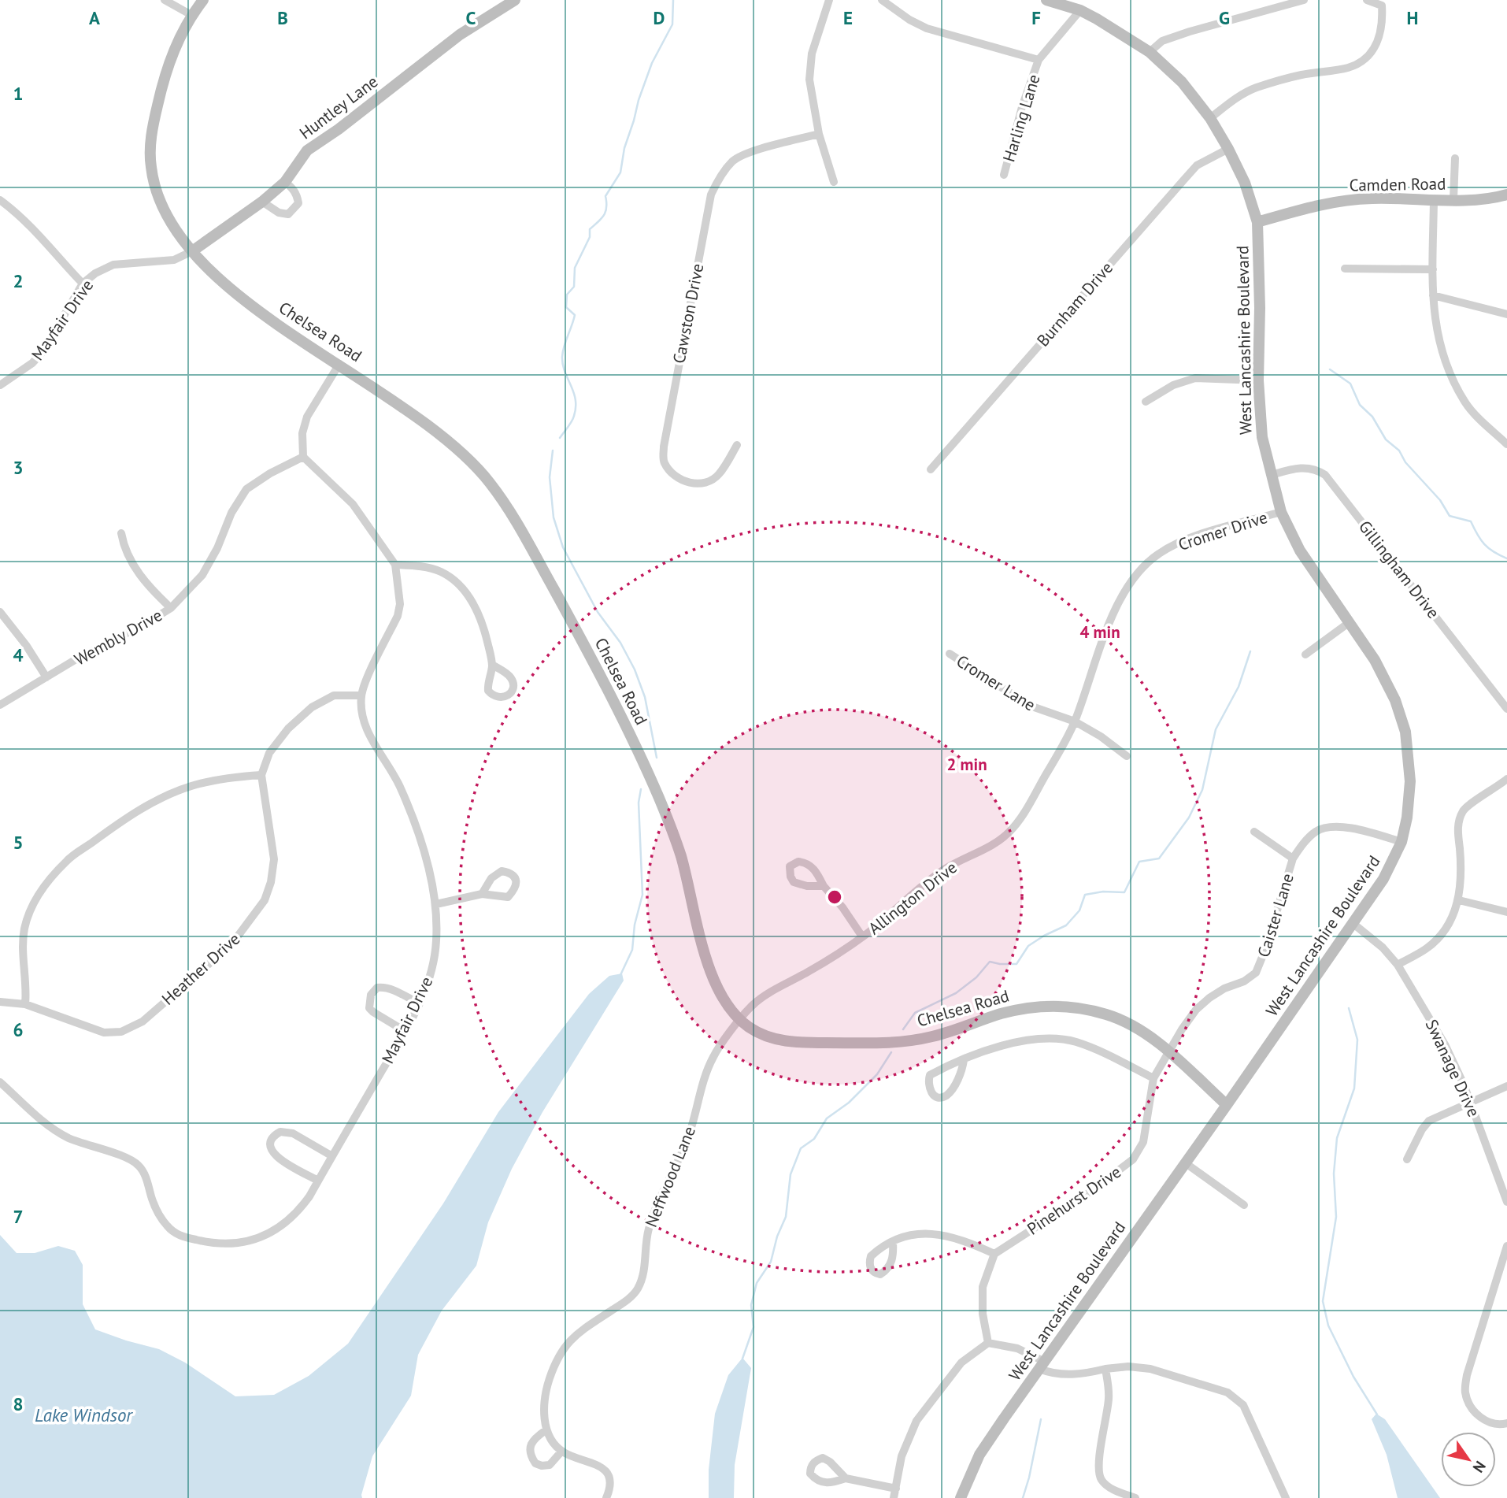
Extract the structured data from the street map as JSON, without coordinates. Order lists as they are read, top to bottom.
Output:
{
  "streets": {
    "street": [
      "Huntley Lane",
      "Harling Lane",
      "Camden Road",
      "Burnham Drive",
      "Cawston Drive",
      "Mayfair Drive",
      "Chelsea Road",
      "West Lancashire Boulevard",
      "Cromer Drive",
      "Gillingham Drive",
      "Wembly Drive",
      "Cromer Lane",
      "Allington Drive",
      "Caister Lane",
      "Heather Drive",
      "Swanage Drive",
      "Neffwood Lane",
      "Pinehurst Drive"
    ]
  },
  "crossings": [
    ["Huntley Lane", "Mayfair Drive"],
    ["Huntley Lane", "Chelsea Road"],
    ["Harling Lane", "West Lancashire Boulevard"],
    ["Camden Road", "West Lancashire Boulevard"],
    ["Burnham Drive", "West Lancashire Boulevard"],
    ["Mayfair Drive", "Chelsea Road"],
    ["Mayfair Drive", "Wembly Drive"],
    ["Chelsea Road", "West Lancashire Boulevard"],
    ["Chelsea Road", "Allington Drive"],
    ["Chelsea Road", "Caister Lane"],
    ["Chelsea Road", "Neffwood Lane"],
    ["Chelsea Road", "Pinehurst Drive"],
    ["West Lancashire Boulevard", "Cromer Drive"],
    ["West Lancashire Boulevard", "Gillingham Drive"],
    ["West Lancashire Boulevard", "Caister Lane"],
    ["West Lancashire Boulevard", "Swanage Drive"],
    ["Cromer Drive", "Cromer Lane"],
    ["Cromer Drive", "Allington Drive"],
    ["Cromer Lane", "Allington Drive"],
    ["Allington Drive", "Neffwood Lane"],
    ["Caister Lane", "Pinehurst Drive"]
  ],
  "water": ["Lake Windsor"],
  "north": "bottom right",
  "grid": {
    "columns": [
      "A",
      "B",
      "C",
      "D",
      "E",
      "F",
      "G",
      "H"
    ],
    "rows": [
      "1",
      "2",
      "3",
      "4",
      "5",
      "6",
      "7",
      "8"
    ]
  },
  "rings": ["4 min", "2 min"]
}
